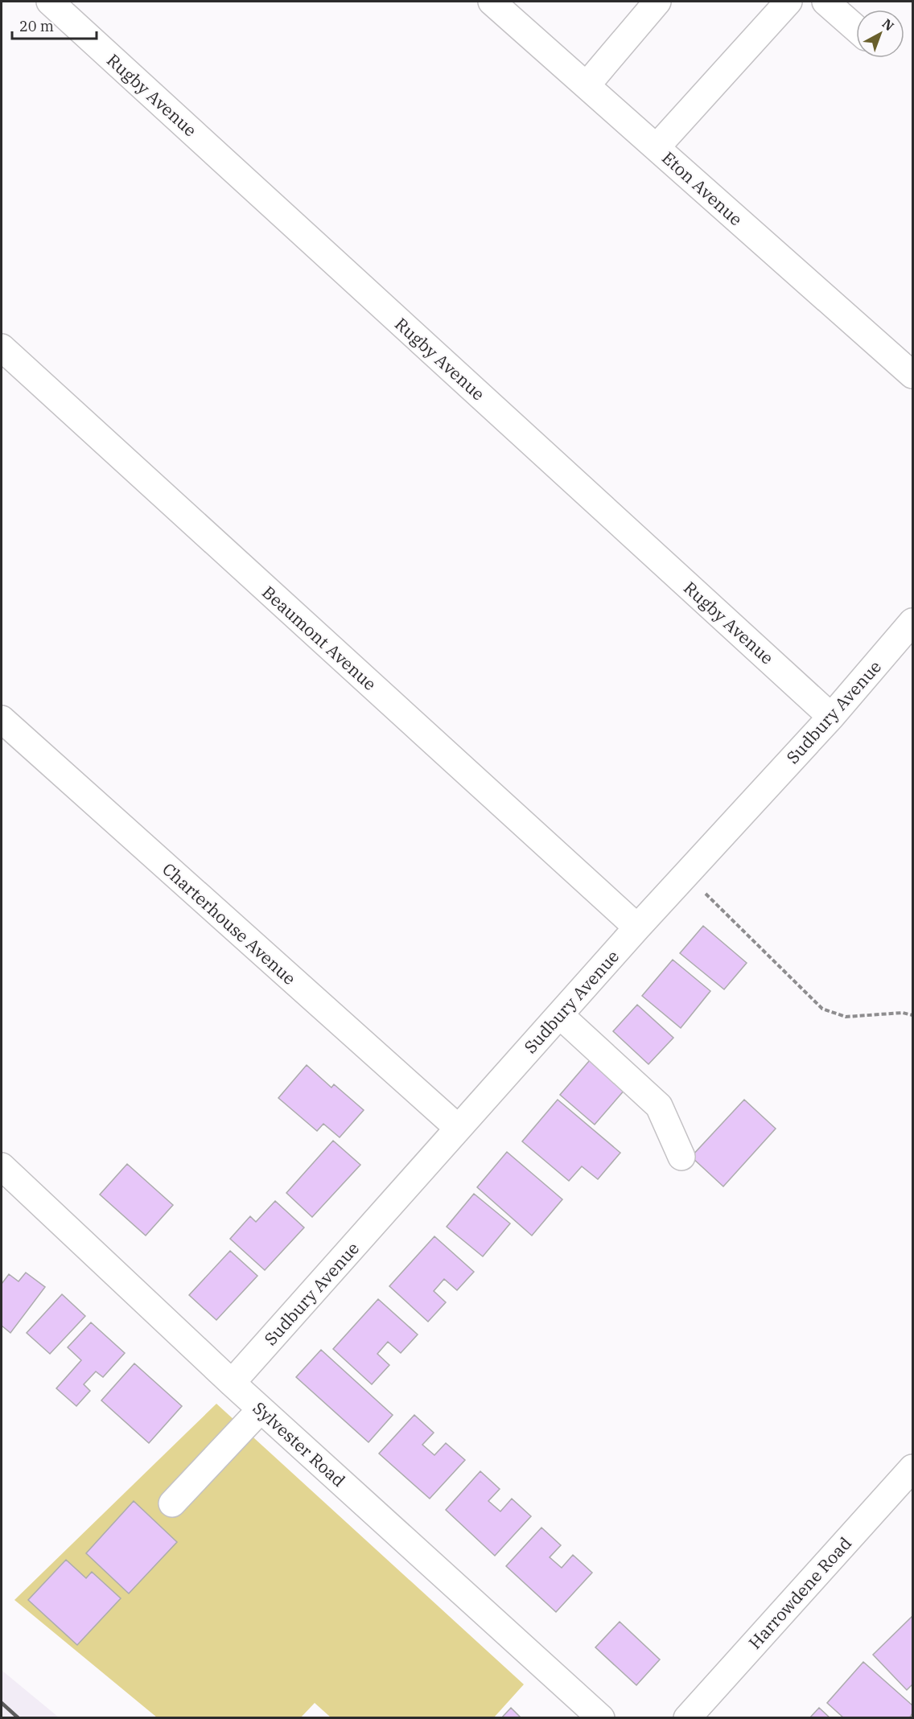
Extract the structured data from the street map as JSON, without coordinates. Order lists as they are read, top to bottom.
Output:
{
  "streets": {
    "street": [
      "Rugby Avenue",
      "Eton Avenue",
      "Beaumont Avenue",
      "Sudbury Avenue",
      "Charterhouse Avenue",
      "Sylvester Road",
      "Harrowdene Road"
    ]
  },
  "crossings": [
    ["Rugby Avenue", "Sudbury Avenue"],
    ["Beaumont Avenue", "Sudbury Avenue"],
    ["Sudbury Avenue", "Charterhouse Avenue"],
    ["Sudbury Avenue", "Sylvester Road"]
  ],
  "scale_bar": "20 m",
  "north": "top right"
}
